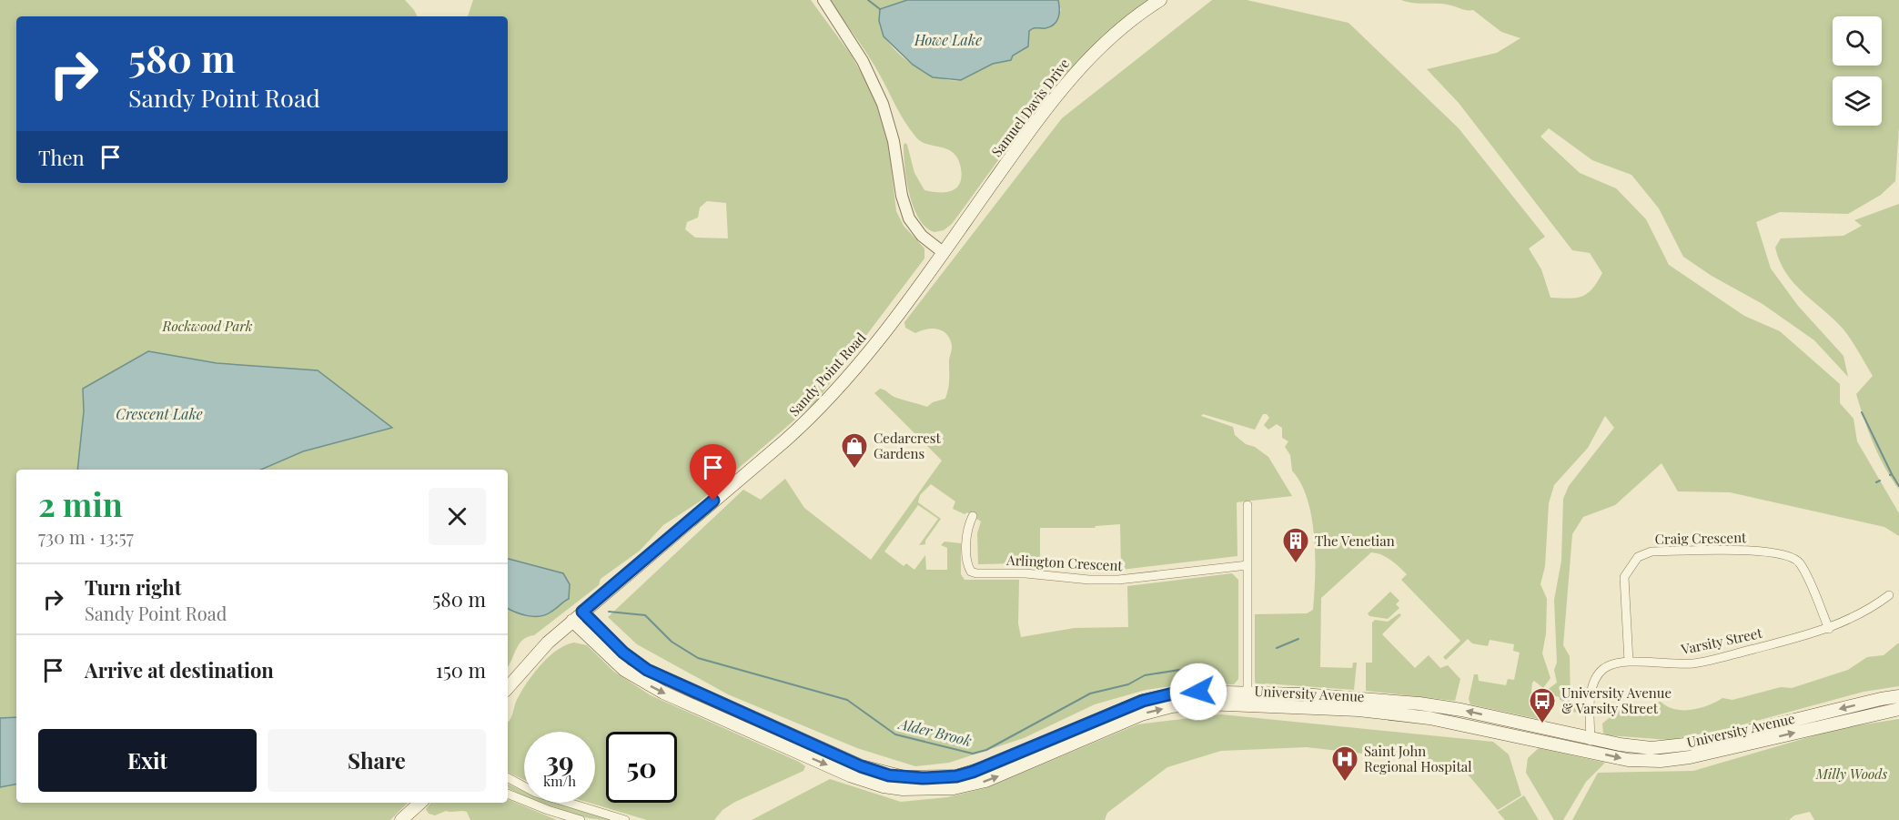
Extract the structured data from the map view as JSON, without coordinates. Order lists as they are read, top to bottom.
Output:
{
  "streets": {
    "main road": ["Samuel Davis Drive", "Sandy Point Road", "University Avenue"],
    "street": ["Craig Crescent", "Arlington Crescent", "Varsity Street"]
  },
  "crossings": [
    ["Samuel Davis Drive", "Sandy Point Road"],
    ["Sandy Point Road", "University Avenue"],
    ["Craig Crescent", "Varsity Street"],
    ["Varsity Street", "University Avenue"]
  ],
  "water": ["Howe Lake", "Crescent Lake", "Alder Brook"],
  "parks": ["Rockwood Park", "Milly Woods"],
  "places": {
    "shop": ["Cedarcrest Gardens"],
    "building": ["The Venetian"],
    "bus stop": ["University Avenue & Varsity Street"],
    "hospital": ["Saint John Regional Hospital"]
  },
  "page": {
    "turn": ["580 m", "Sandy Point Road"],
    "then": "Then",
    "heading": ["2 min", "730 m · 13:57"],
    "list": [
      {
        "name": "Turn right",
        "note": "Sandy Point Road",
        "value": "580 m"
      },
      {
        "name": "Arrive at destination",
        "value": "150 m"
      }
    ],
    "buttons": ["Exit", "Share"],
    "speed": "39 km/h",
    "limit": "50"
  }
}
